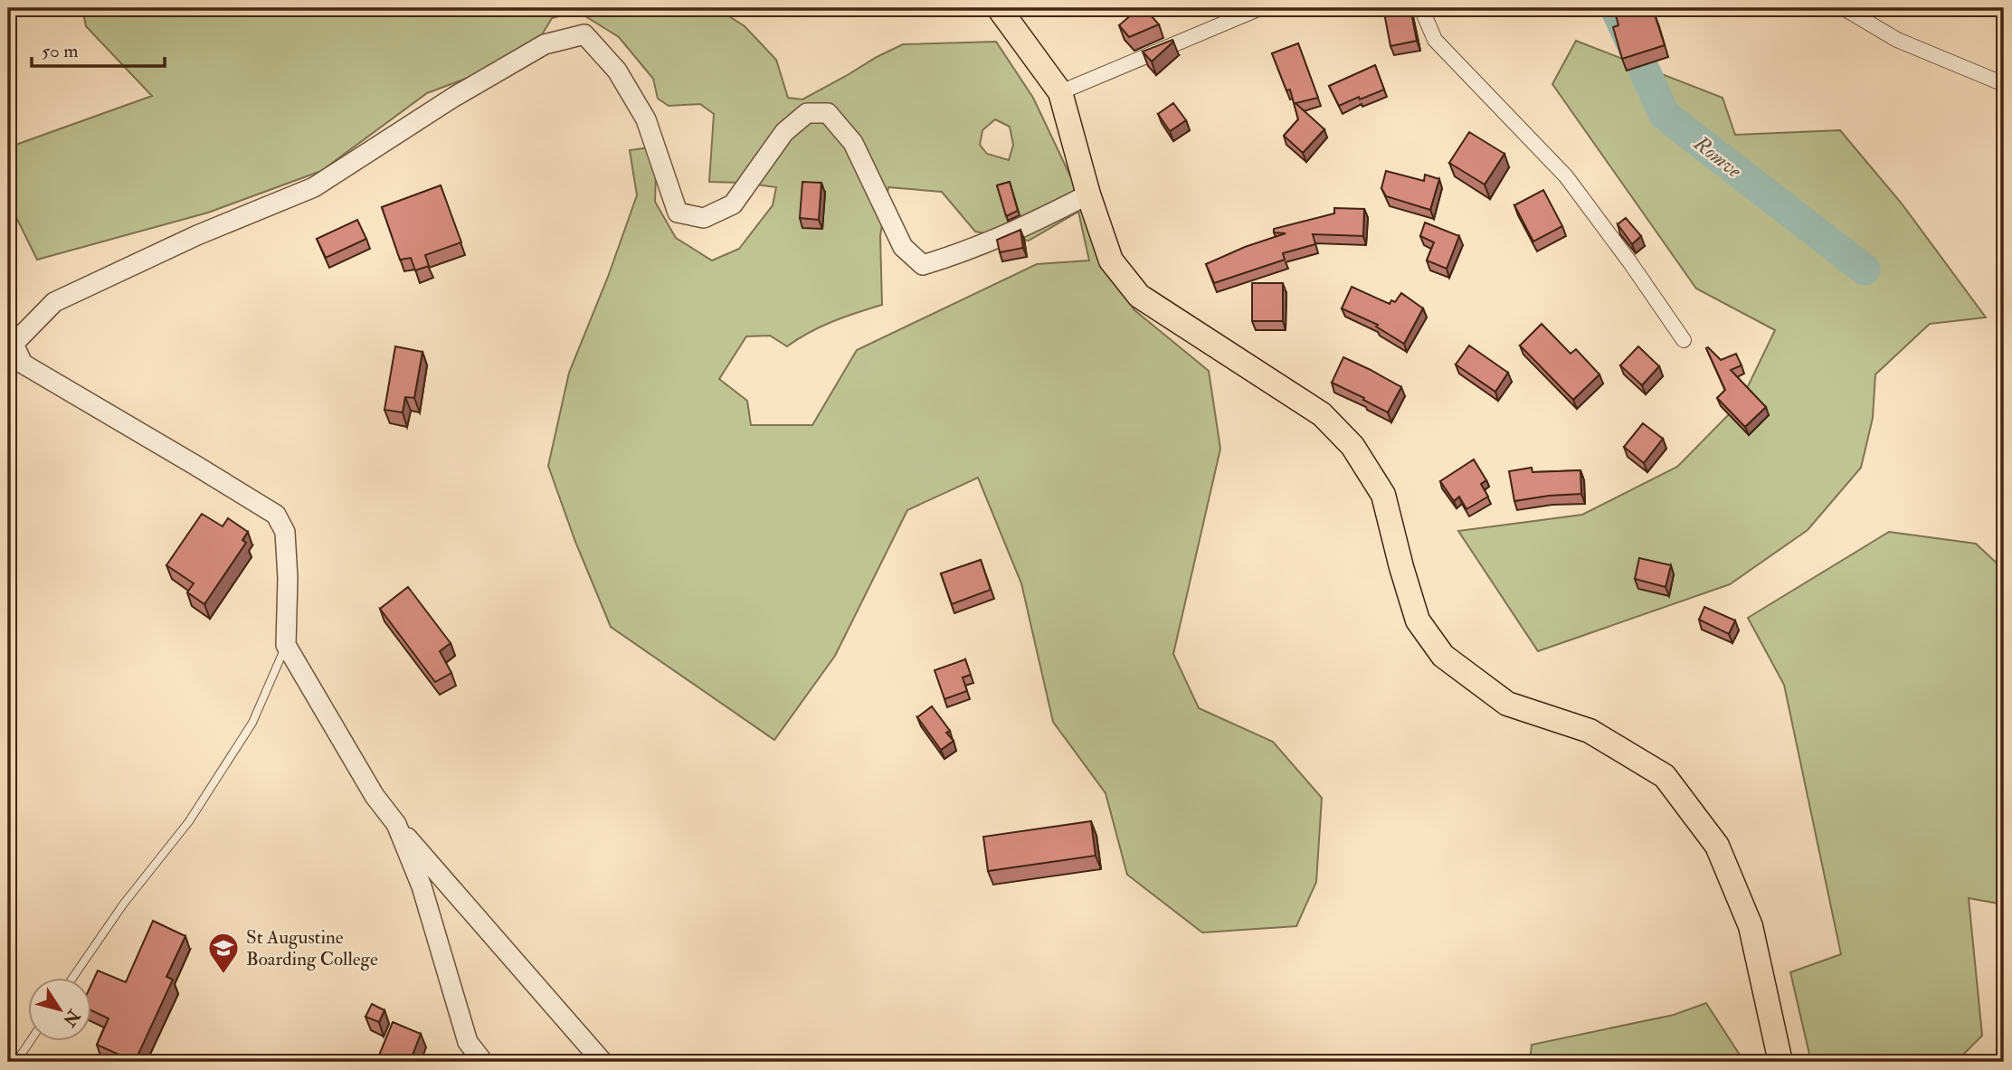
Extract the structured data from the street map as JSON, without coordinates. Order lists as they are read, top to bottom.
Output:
{
  "water": ["Romve"],
  "places": {
    "school or university": ["St Augustine Boarding College"]
  },
  "scale_bar": "50 m",
  "north": "bottom right"
}
